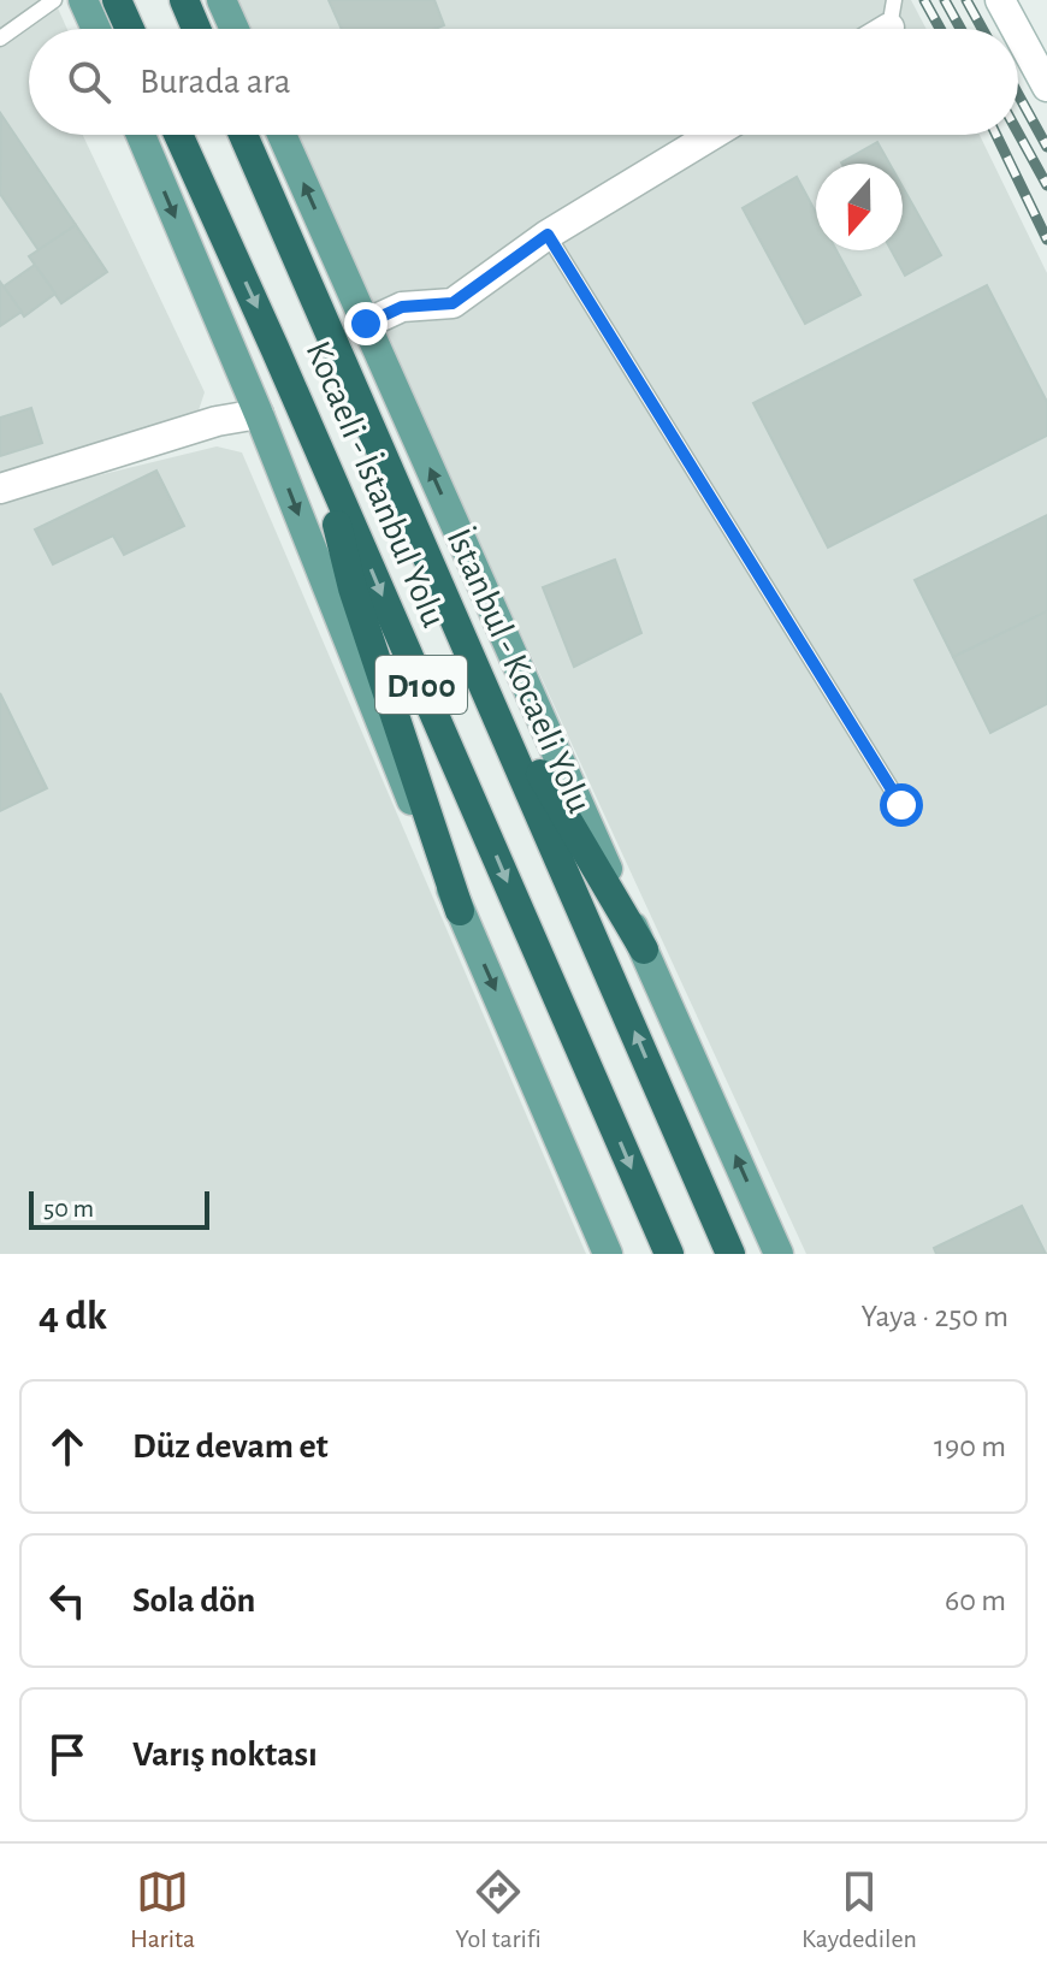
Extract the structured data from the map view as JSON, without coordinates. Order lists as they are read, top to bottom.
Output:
{
  "streets": {
    "highway": ["Kocaeli - İstanbul Yolu", "İstanbul - Kocaeli Yolu", "D100"]
  },
  "scale_bar": "50 m",
  "north": "bottom",
  "page": {
    "search": "Burada ara",
    "scale": "50 m",
    "heading": ["4 dk", "Yaya · 250 m"],
    "list": [
      ["Düz devam et", "190 m"],
      ["Sola dön", "60 m"],
      "Varış noktası"
    ],
    "nav": ["Harita", "Yol tarifi", "Kaydedilen"]
  }
}
